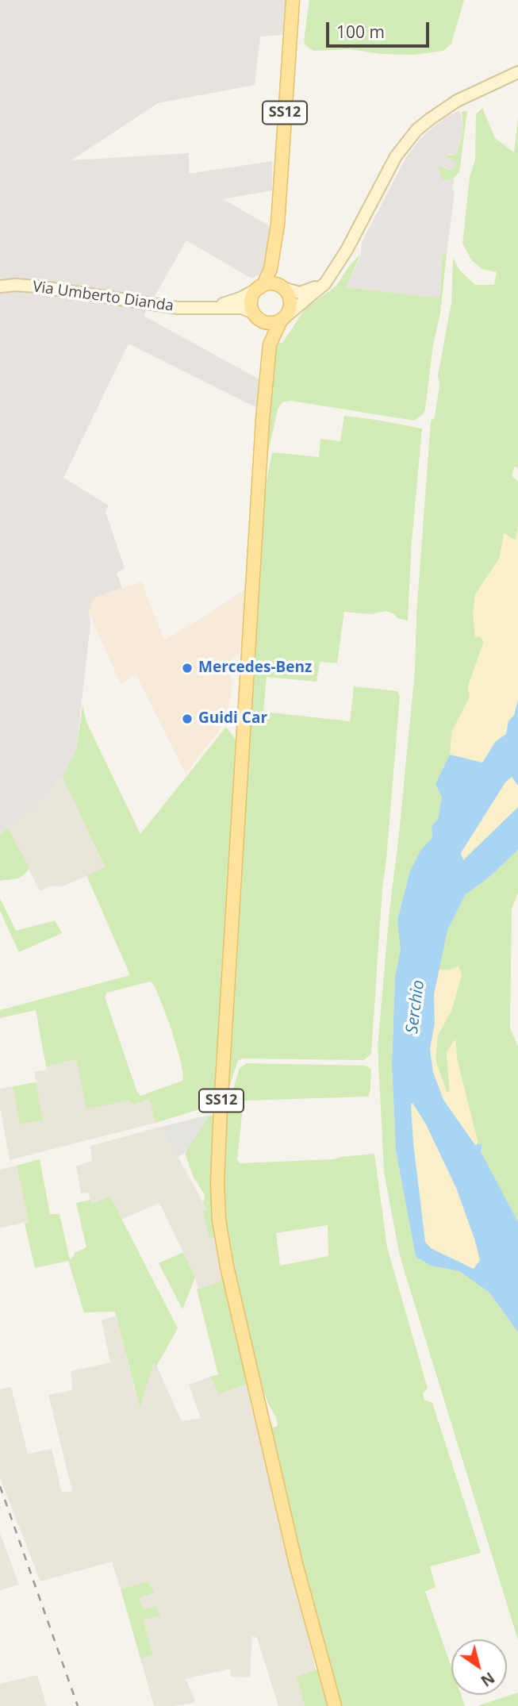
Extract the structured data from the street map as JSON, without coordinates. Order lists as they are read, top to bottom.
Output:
{
  "streets": {
    "main road": ["SS12", "Via Umberto Dianda"]
  },
  "crossings": [
    ["SS12", "Via Umberto Dianda"]
  ],
  "water": ["Serchio"],
  "places": ["Mercedes-Benz", "Guidi Car"],
  "scale_bar": "100 m",
  "north": "bottom right"
}
